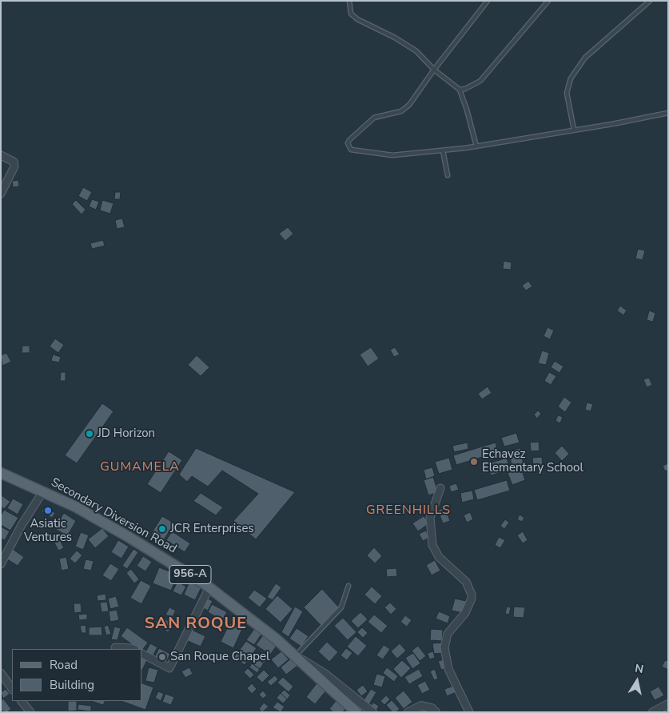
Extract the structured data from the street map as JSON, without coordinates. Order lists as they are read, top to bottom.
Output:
{
  "streets": {
    "main road": ["Secondary Diversion Road", "956-A"]
  },
  "districts": ["GUMAMELA", "GREENHILLS", "SAN ROQUE"],
  "places": [
    "JD Horizon",
    "Echavez Elementary School",
    "Asiatic Ventures",
    "JCR Enterprises",
    "San Roque Chapel"
  ],
  "legend": ["Road", "Building"],
  "north": "top"
}
